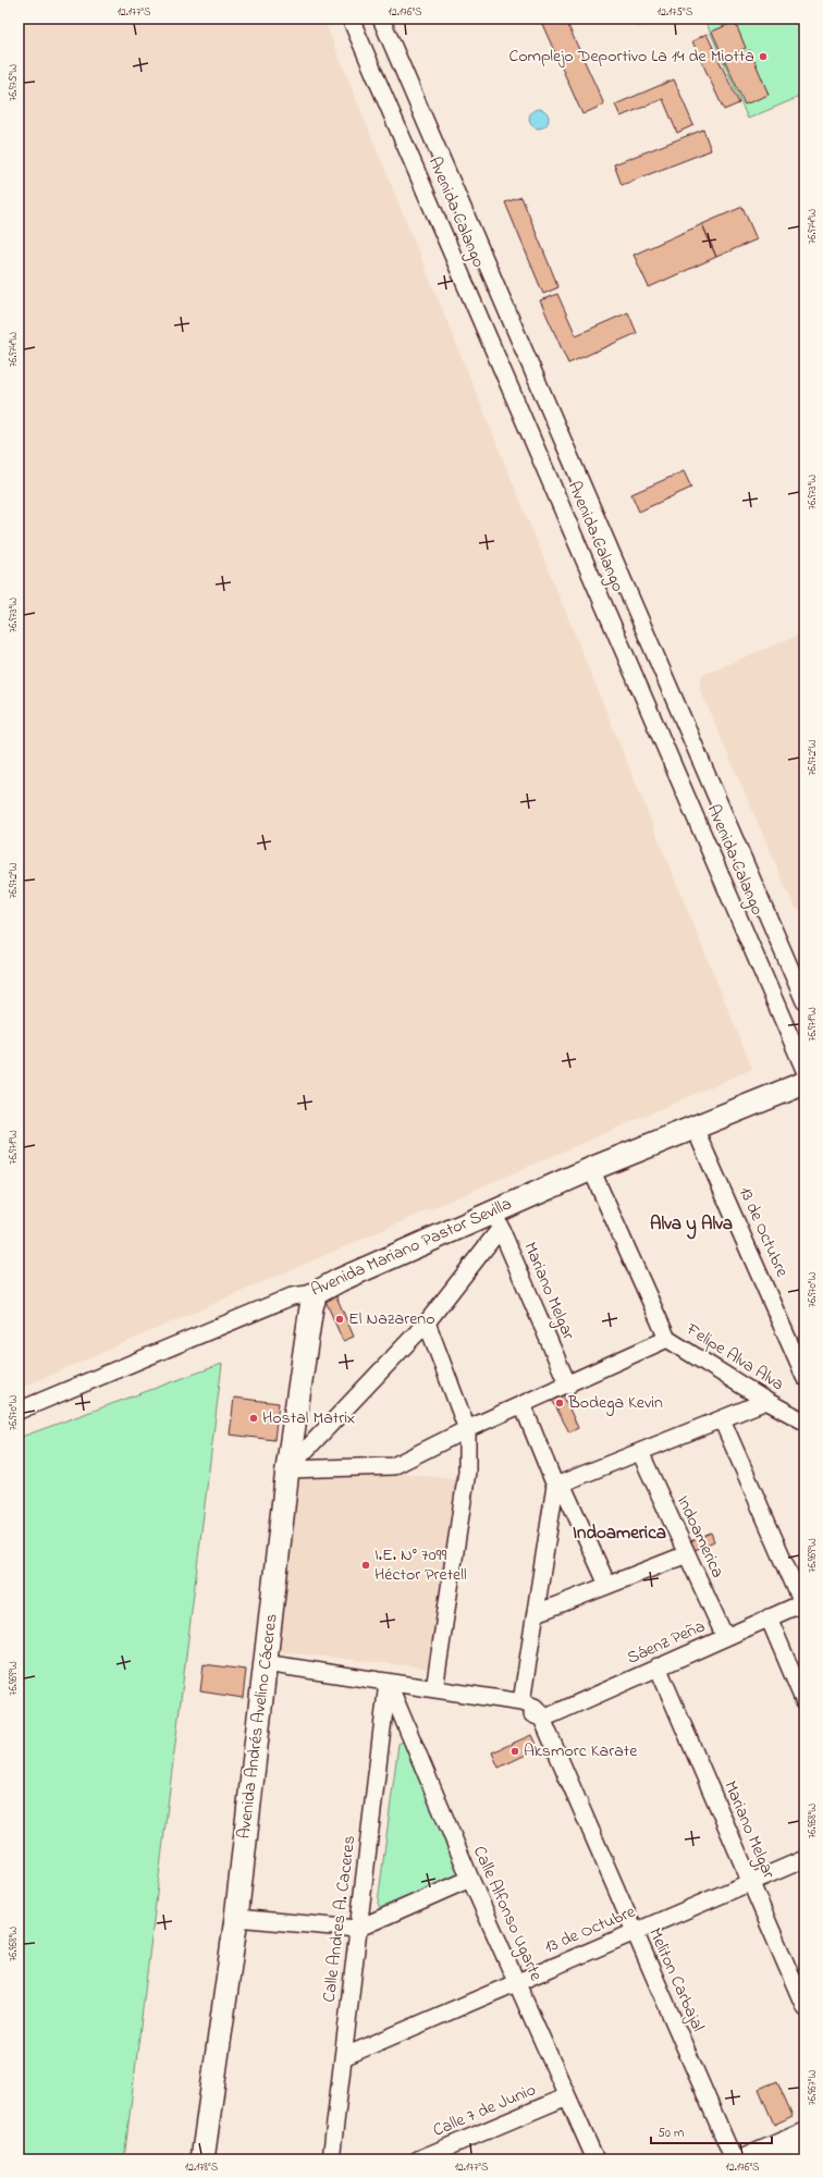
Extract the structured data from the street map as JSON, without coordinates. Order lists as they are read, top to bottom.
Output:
{
  "streets": {
    "street": [
      "Avenida Calango",
      "13 de Octubre",
      "Avenida Mariano Pastor Sevilla",
      "Mariano Melgar",
      "Felipe Alva Alva",
      "Indoamerica",
      "Sáenz Peña",
      "Avenida Andrés Avelino Cáceres",
      "Calle Alfonso Ugarte",
      "Calle Andres A. Caceres",
      "Meliton Carbajal",
      "Calle 7 de Junio"
    ]
  },
  "crossings": [
    ["Avenida Calango", "Avenida Mariano Pastor Sevilla"],
    ["13 de Octubre", "Avenida Mariano Pastor Sevilla"],
    ["13 de Octubre", "Mariano Melgar"],
    ["13 de Octubre", "Calle Alfonso Ugarte"],
    ["13 de Octubre", "Calle Andres A. Caceres"],
    ["13 de Octubre", "Meliton Carbajal"],
    ["Avenida Mariano Pastor Sevilla", "Mariano Melgar"],
    ["Avenida Mariano Pastor Sevilla", "Avenida Andrés Avelino Cáceres"],
    ["Mariano Melgar", "Sáenz Peña"],
    ["Indoamerica", "Sáenz Peña"],
    ["Sáenz Peña", "Meliton Carbajal"],
    ["Calle Alfonso Ugarte", "Calle Andres A. Caceres"],
    ["Calle Alfonso Ugarte", "Calle 7 de Junio"]
  ],
  "districts": ["Alva y Alva", "Indoamerica"],
  "places": [
    "Complejo Deportivo La 14 de Miotta",
    "El Nazareno",
    "Bodega Kevin",
    "Hostal Matrix",
    "I.E. N° 7099 Héctor Pretell",
    "Aksmorc Karate"
  ],
  "scale_bar": "50 m",
  "coordinates": [
    "12.177°S",
    "12.176°S",
    "12.175°S",
    "76.975°W",
    "76.974°W",
    "76.973°W",
    "76.972°W",
    "76.971°W",
    "76.970°W",
    "76.969°W",
    "76.968°W",
    "76.967°W",
    "12.178°S"
  ]
}
